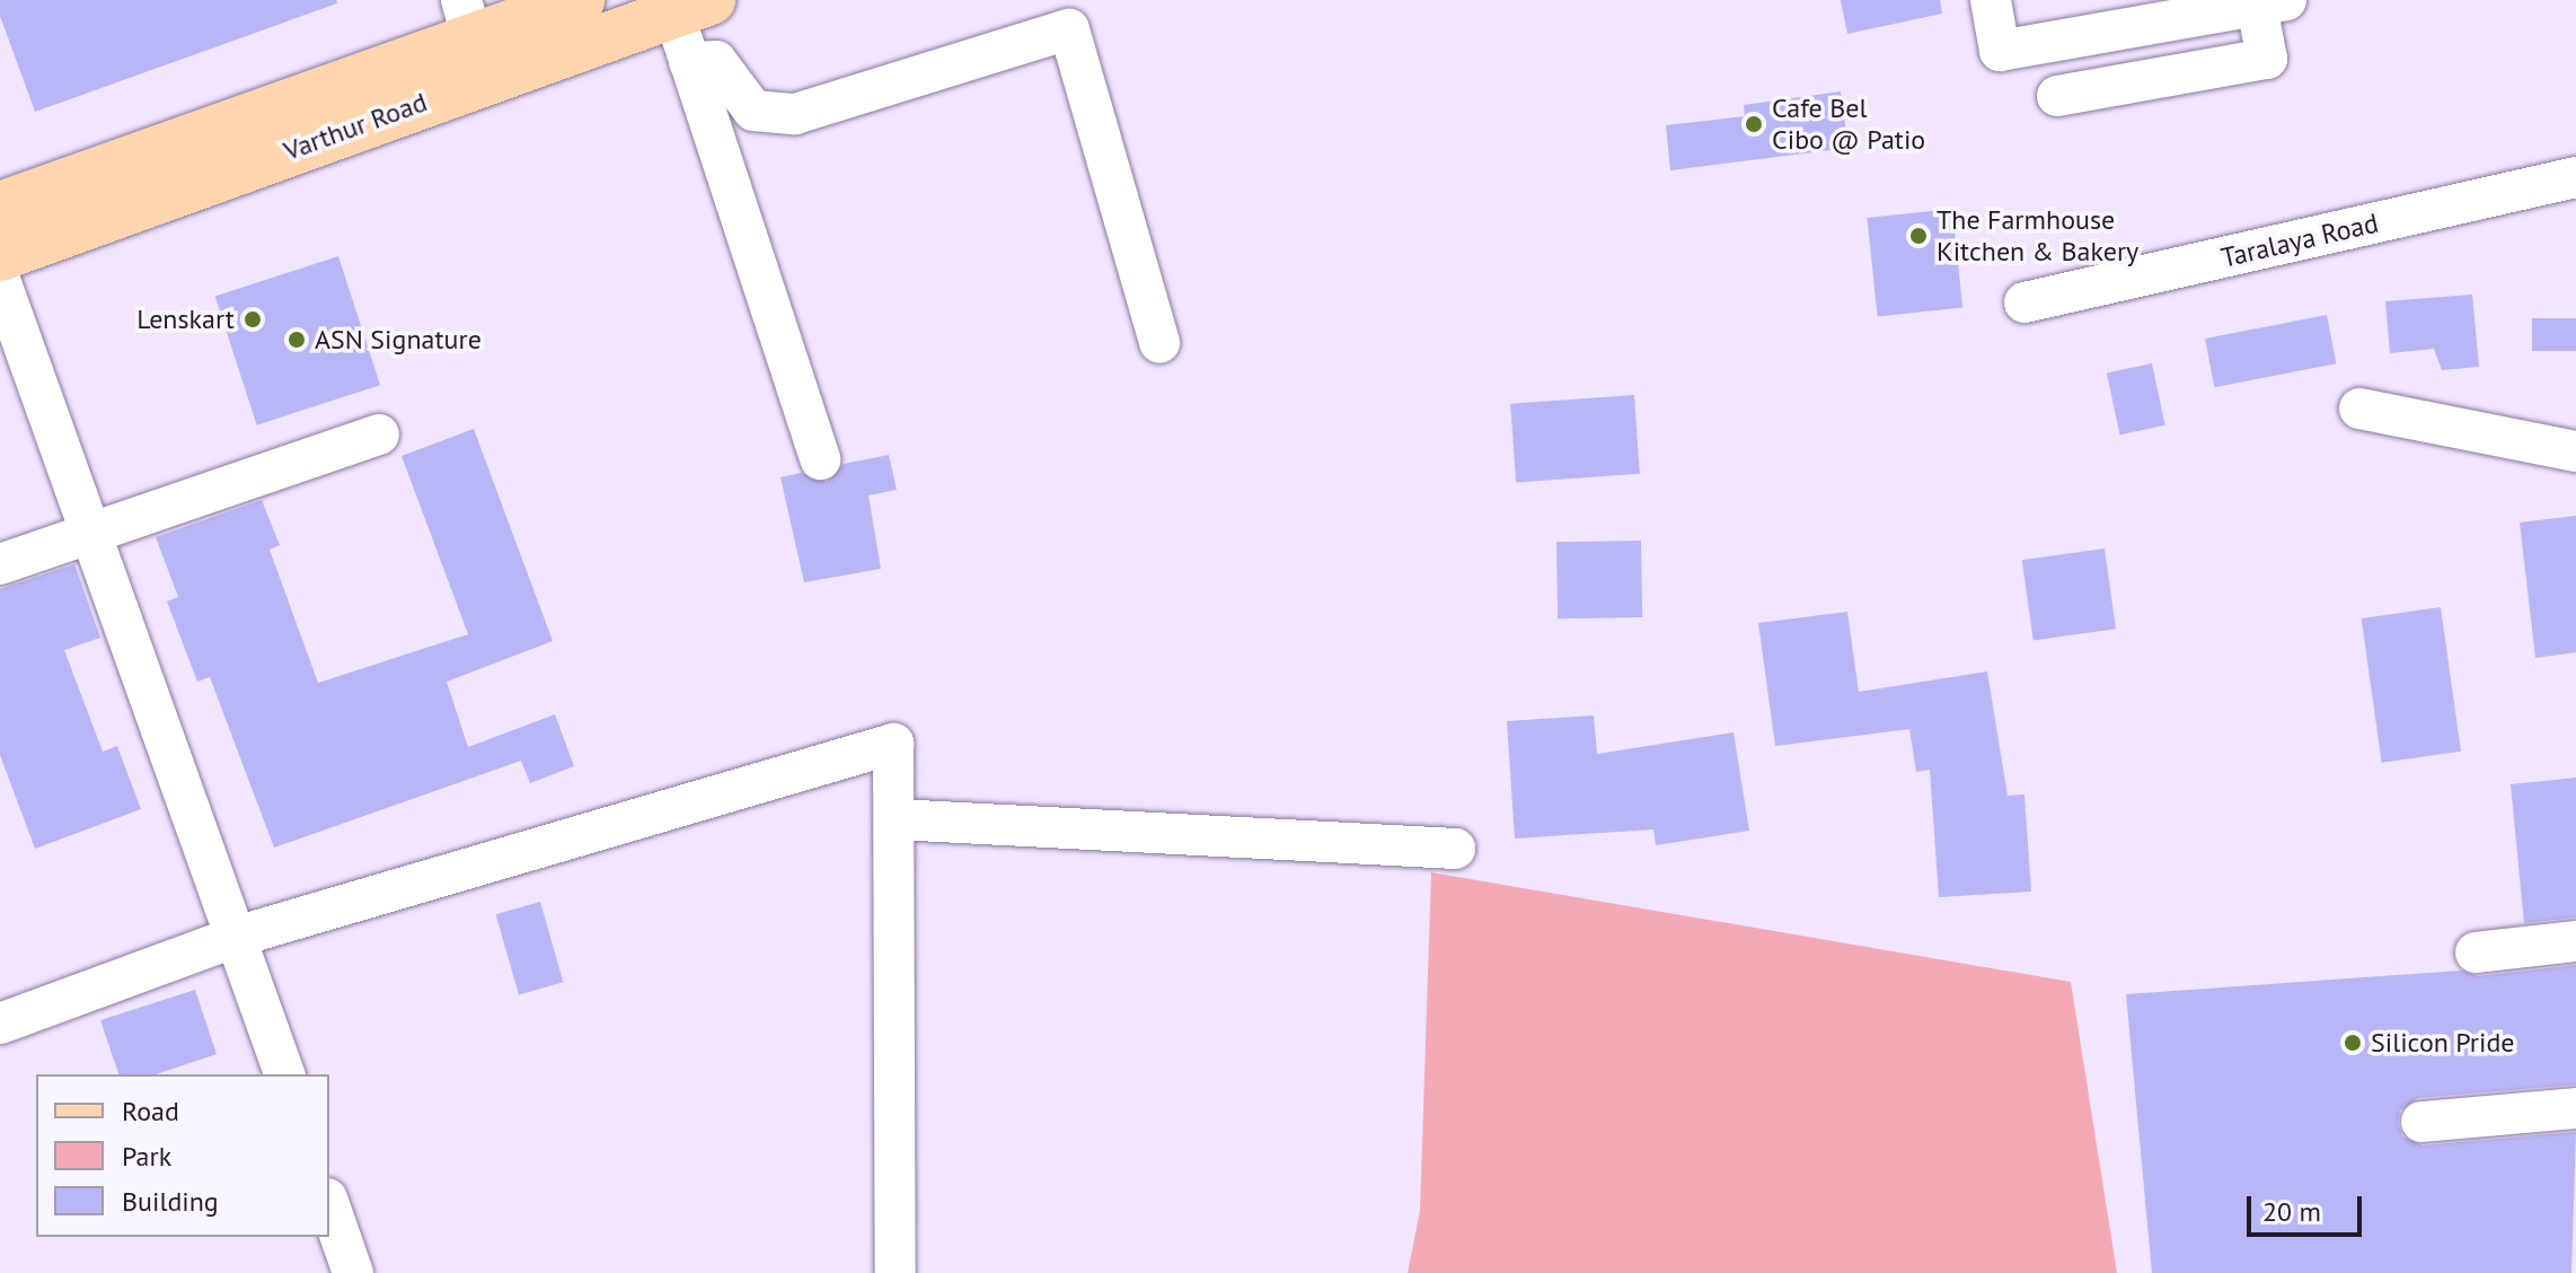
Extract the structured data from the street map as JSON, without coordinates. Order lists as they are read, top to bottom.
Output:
{
  "streets": {
    "main road": ["Varthur Road"],
    "street": ["Taralaya Road"]
  },
  "places": [
    "Cafe Bel Cibo @ Patio",
    "The Farmhouse Kitchen & Bakery",
    "Lenskart",
    "ASN Signature",
    "Silicon Pride"
  ],
  "legend": ["Road", "Park", "Building"],
  "scale_bar": "20 m"
}
